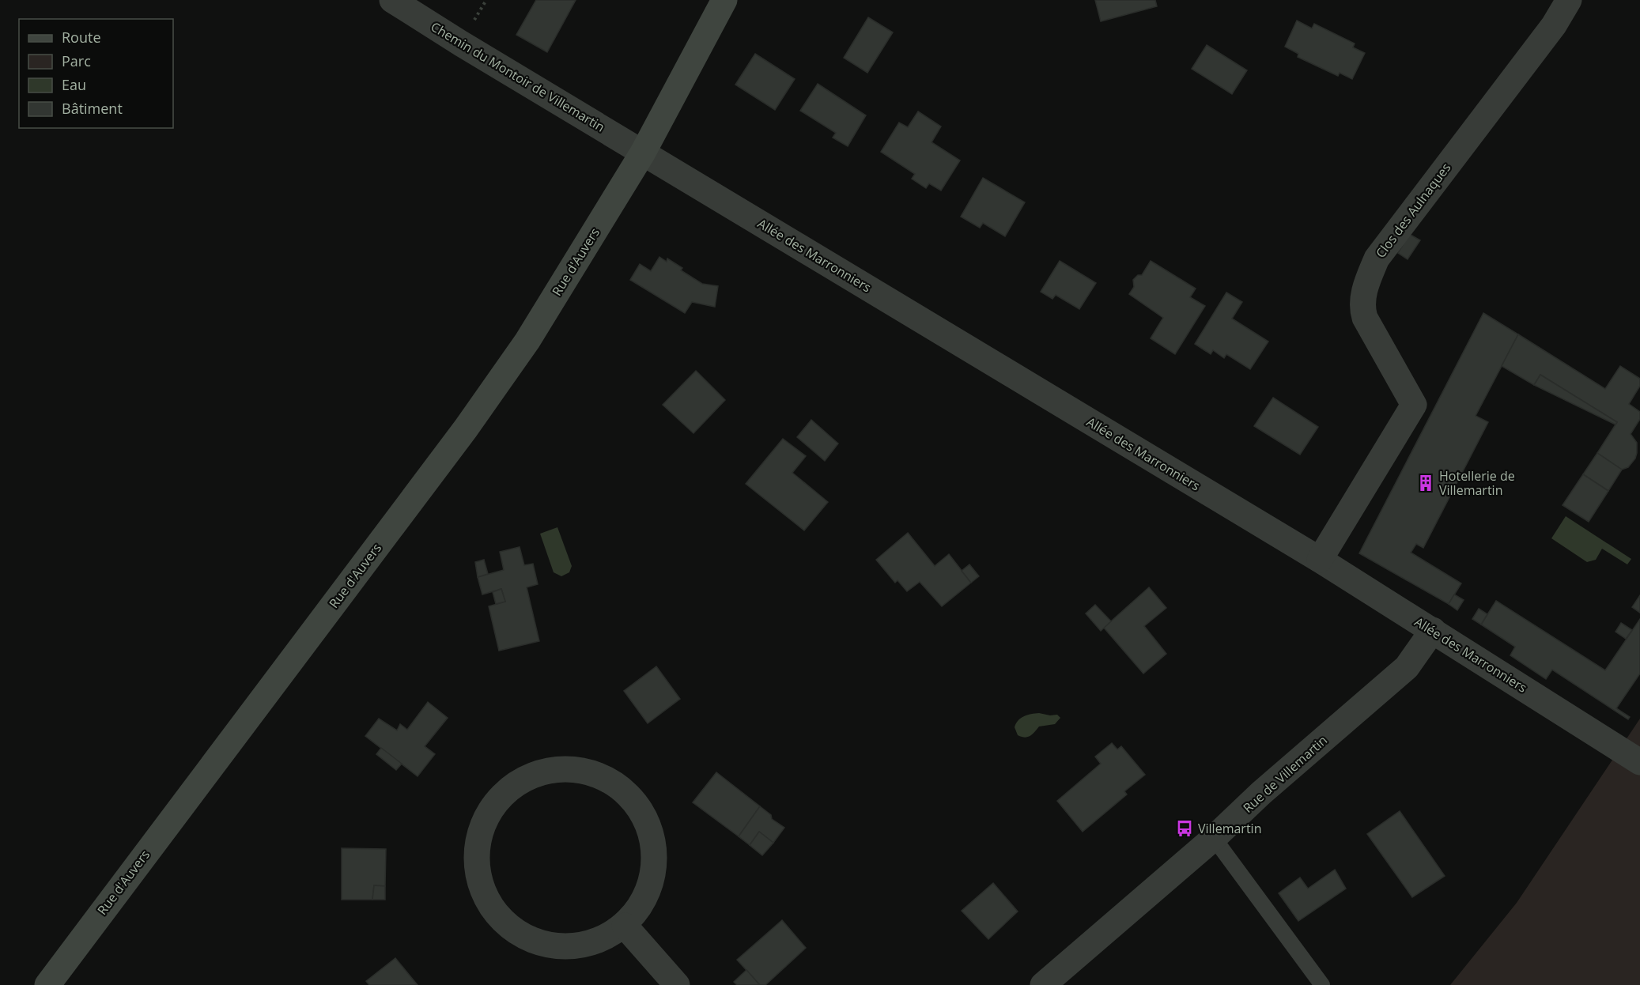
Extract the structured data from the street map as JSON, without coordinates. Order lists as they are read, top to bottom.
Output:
{
  "streets": {
    "main road": ["Rue d'Auvers"],
    "street": [
      "Chemin du Montoir de Villemartin",
      "Clos des Aulnaques",
      "Allée des Marronniers",
      "Rue de Villemartin"
    ]
  },
  "crossings": [
    ["Chemin du Montoir de Villemartin", "Allée des Marronniers"],
    ["Chemin du Montoir de Villemartin", "Rue d'Auvers"],
    ["Clos des Aulnaques", "Allée des Marronniers"],
    ["Allée des Marronniers", "Rue d'Auvers"],
    ["Allée des Marronniers", "Rue de Villemartin"]
  ],
  "places": {
    "building": ["Hotellerie de Villemartin"],
    "bus stop": ["Villemartin"]
  },
  "legend": [
    "Route",
    "Parc",
    "Eau",
    "Bâtiment"
  ]
}
